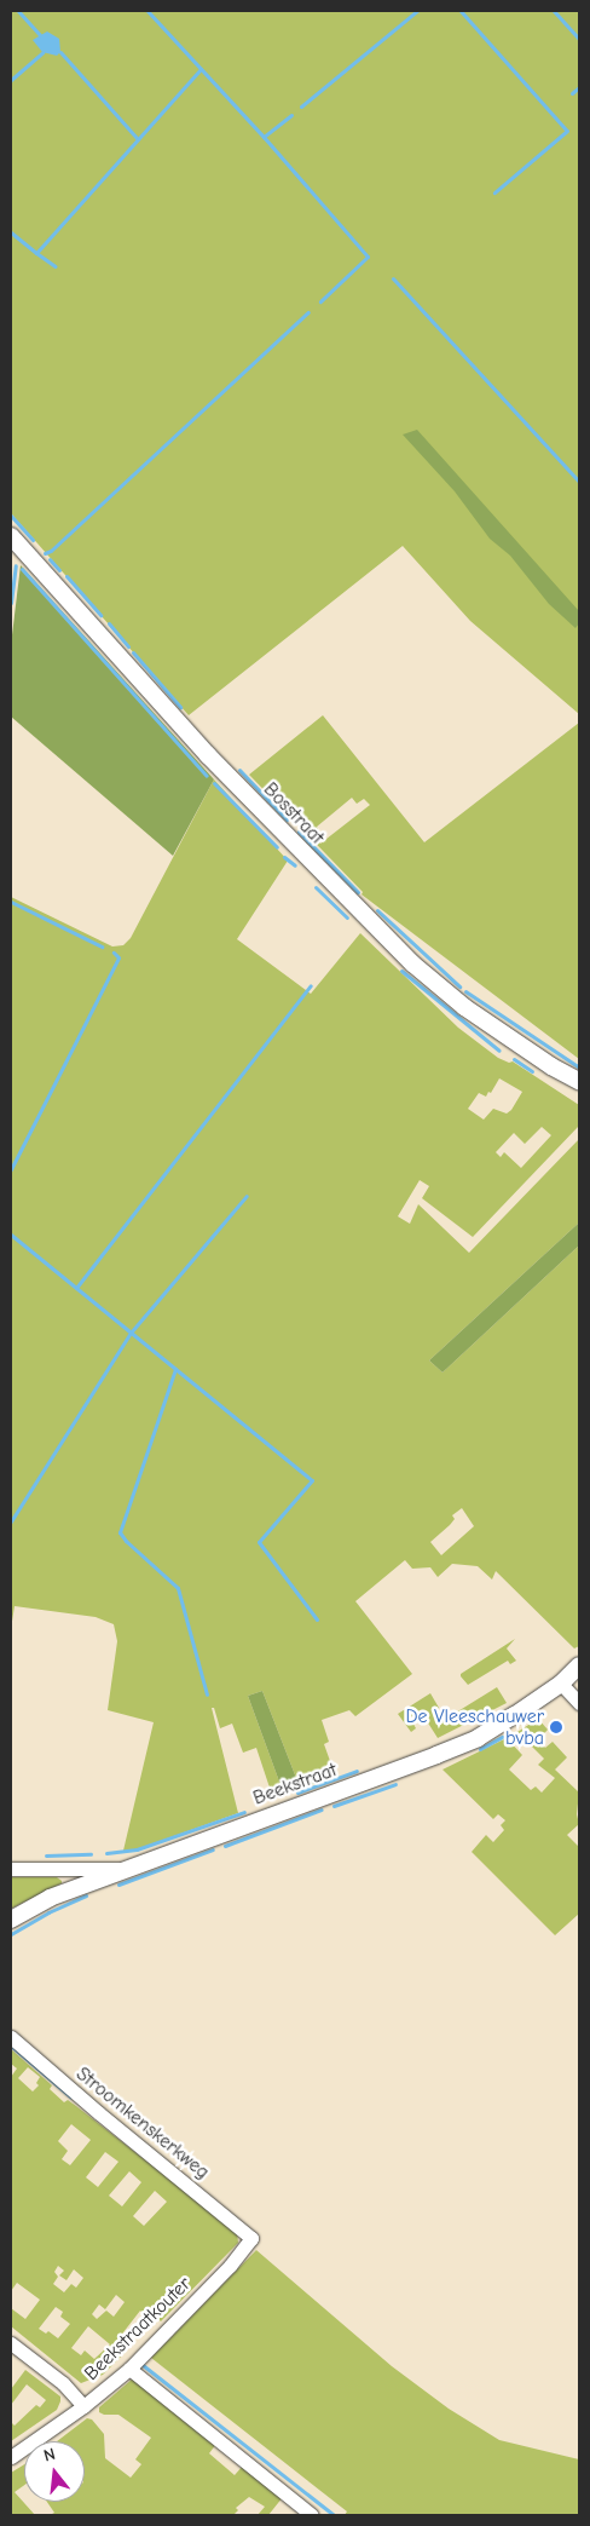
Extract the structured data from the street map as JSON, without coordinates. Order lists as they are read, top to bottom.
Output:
{
  "streets": {
    "street": [
      "Bosstraat",
      "Beekstraat",
      "Stroomkenskerkweg",
      "Beekstraatkouter"
    ]
  },
  "crossings": [
    ["Stroomkenskerkweg", "Beekstraatkouter"]
  ],
  "places": ["De Vleeschauwer bvba"],
  "north": "top"
}
